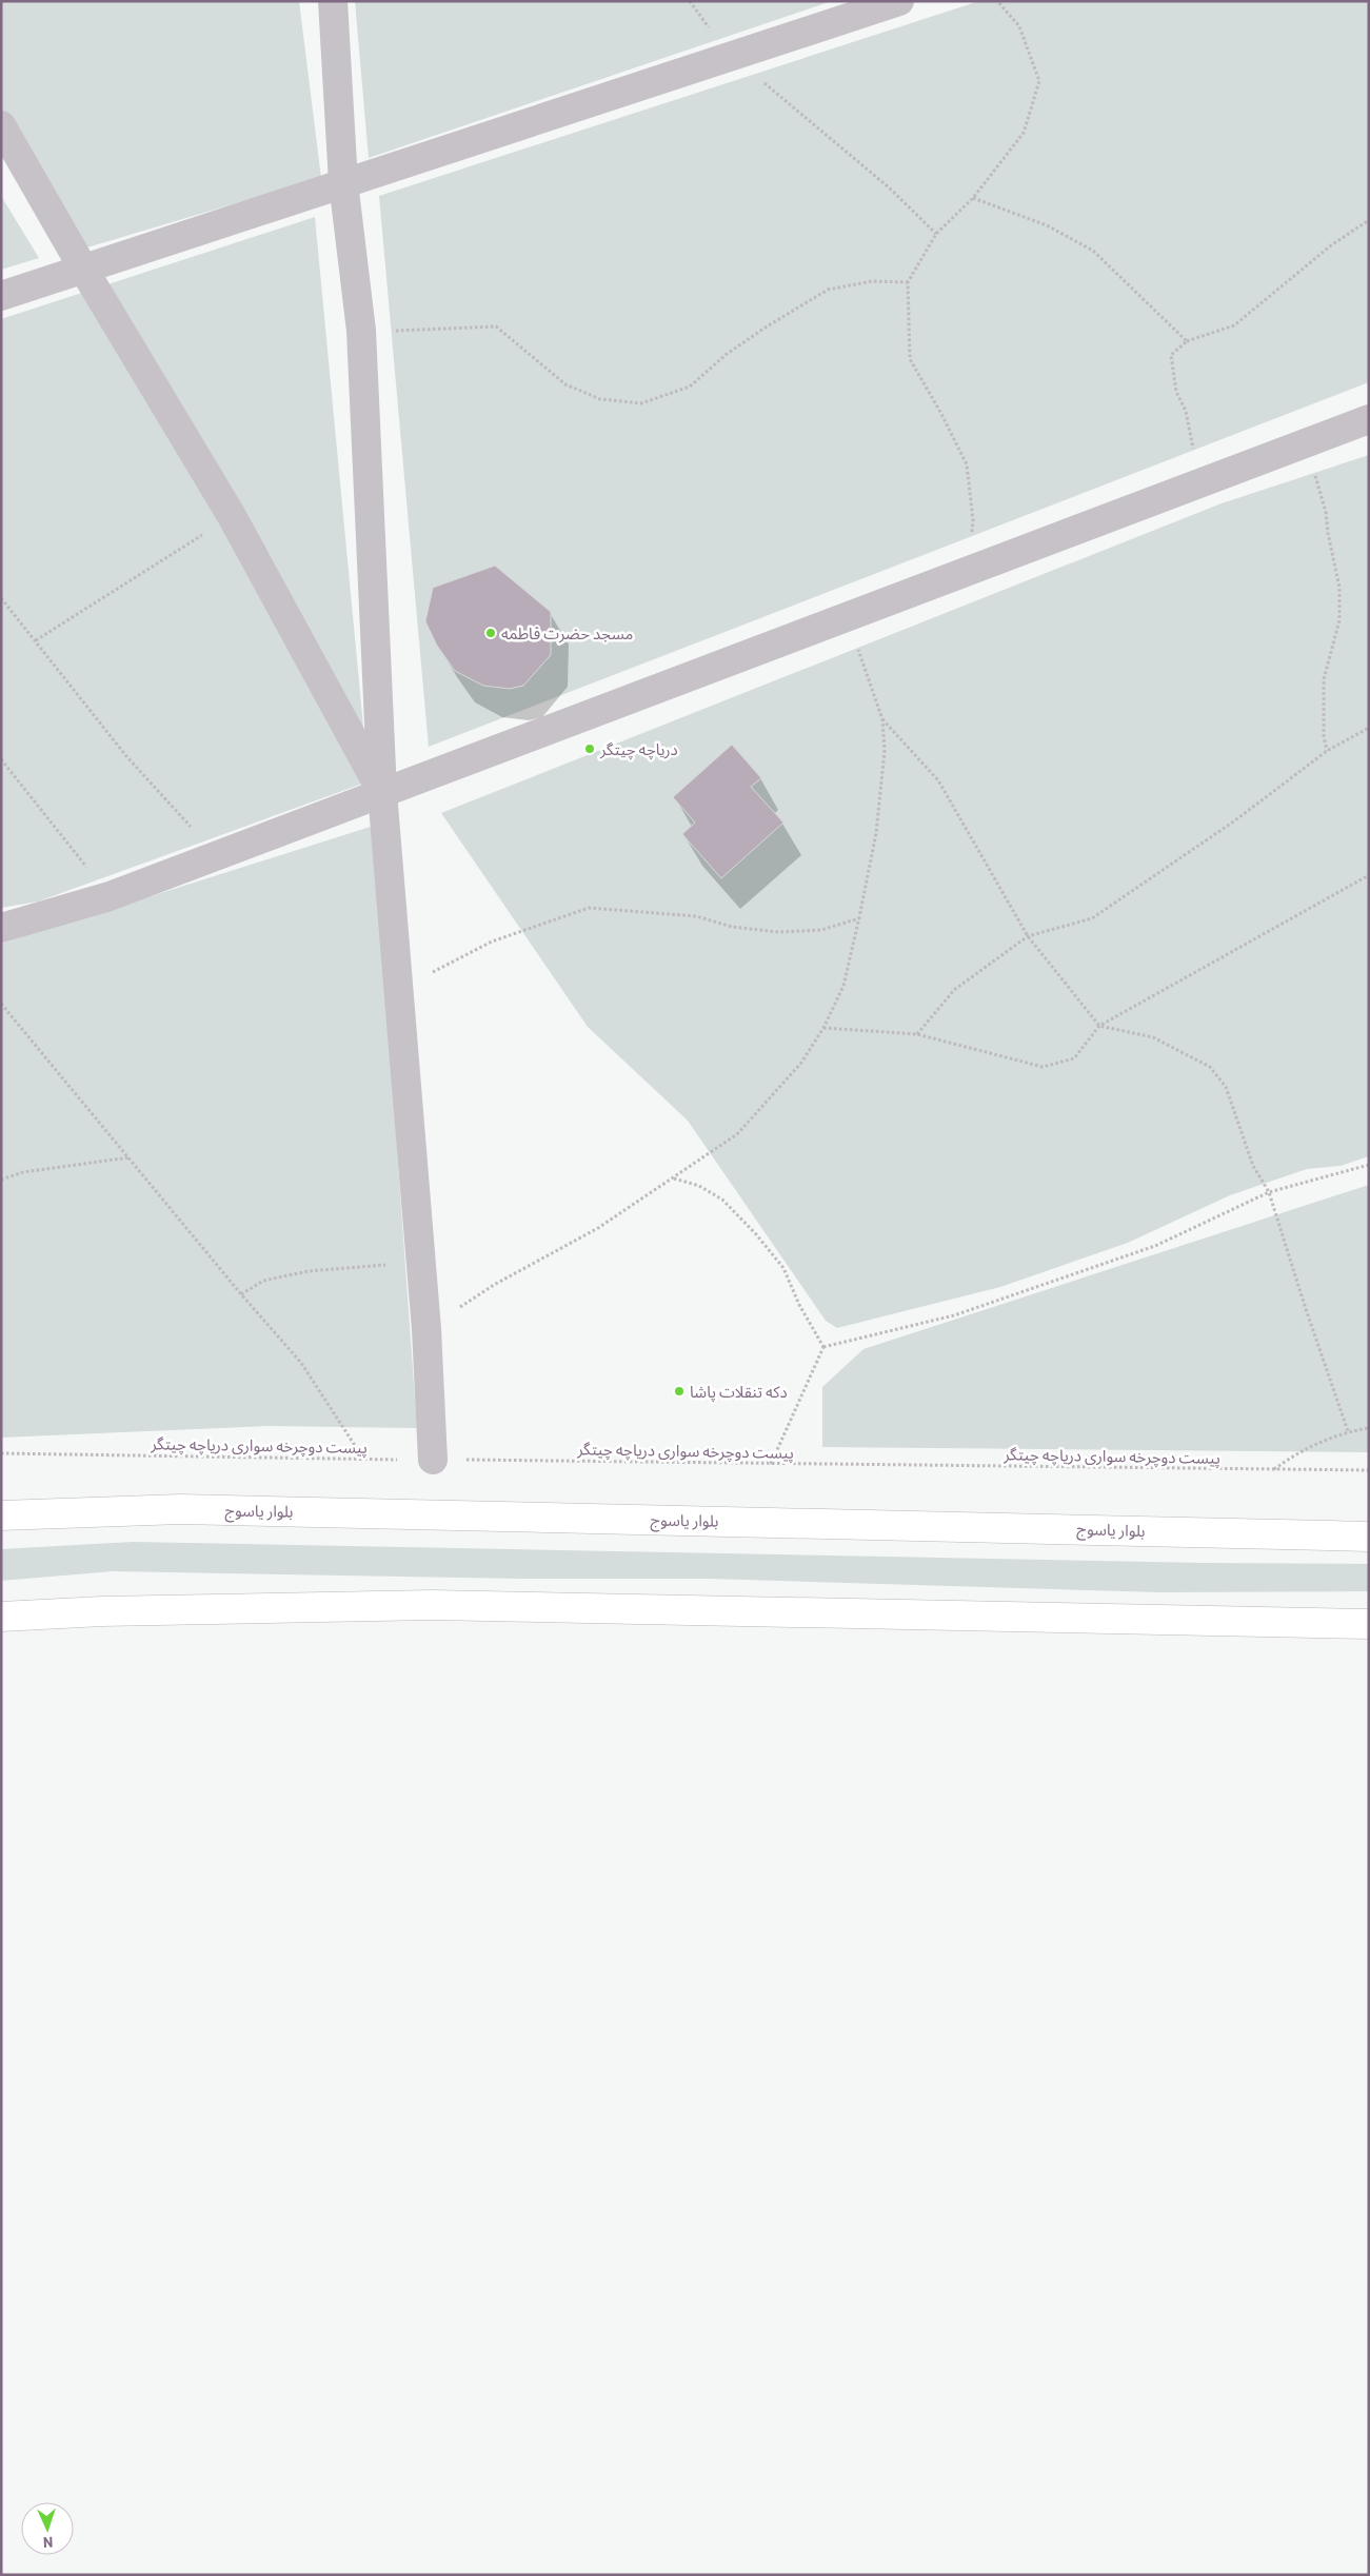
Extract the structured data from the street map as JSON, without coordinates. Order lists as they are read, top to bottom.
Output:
{
  "streets": {
    "main road": ["بلوار یاسوج"],
    "path": ["پیست دوچرخه سواری دریاچه چیتگر"]
  },
  "places": ["مسجد حضرت فاطمه", "دریاچه چیتگر", "دکه تنقلات پاشا"],
  "north": "bottom"
}
